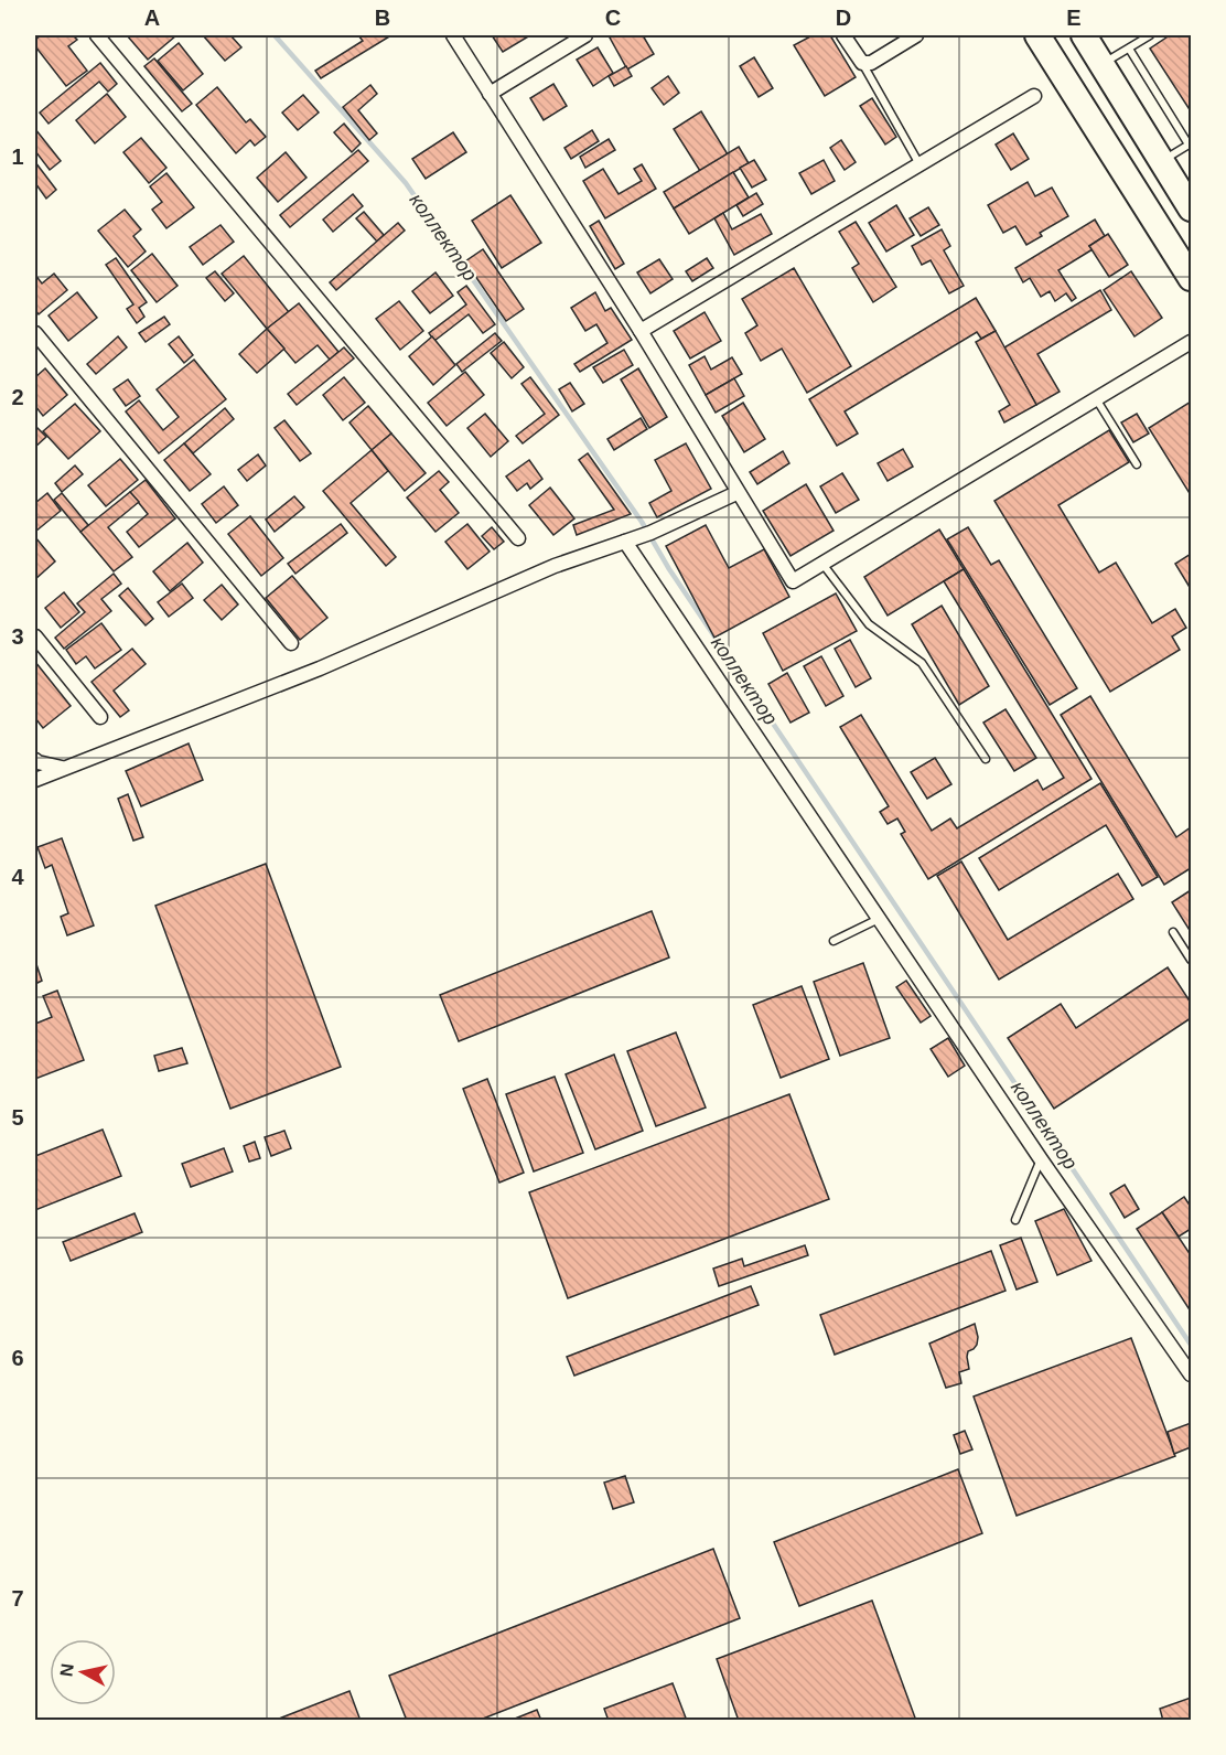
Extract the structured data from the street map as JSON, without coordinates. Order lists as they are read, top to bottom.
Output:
{
  "water": ["коллектор"],
  "north": "left",
  "grid": {
    "columns": [
      "A",
      "B",
      "C",
      "D",
      "E"
    ],
    "rows": [
      "1",
      "2",
      "3",
      "4",
      "5",
      "6",
      "7"
    ]
  }
}
